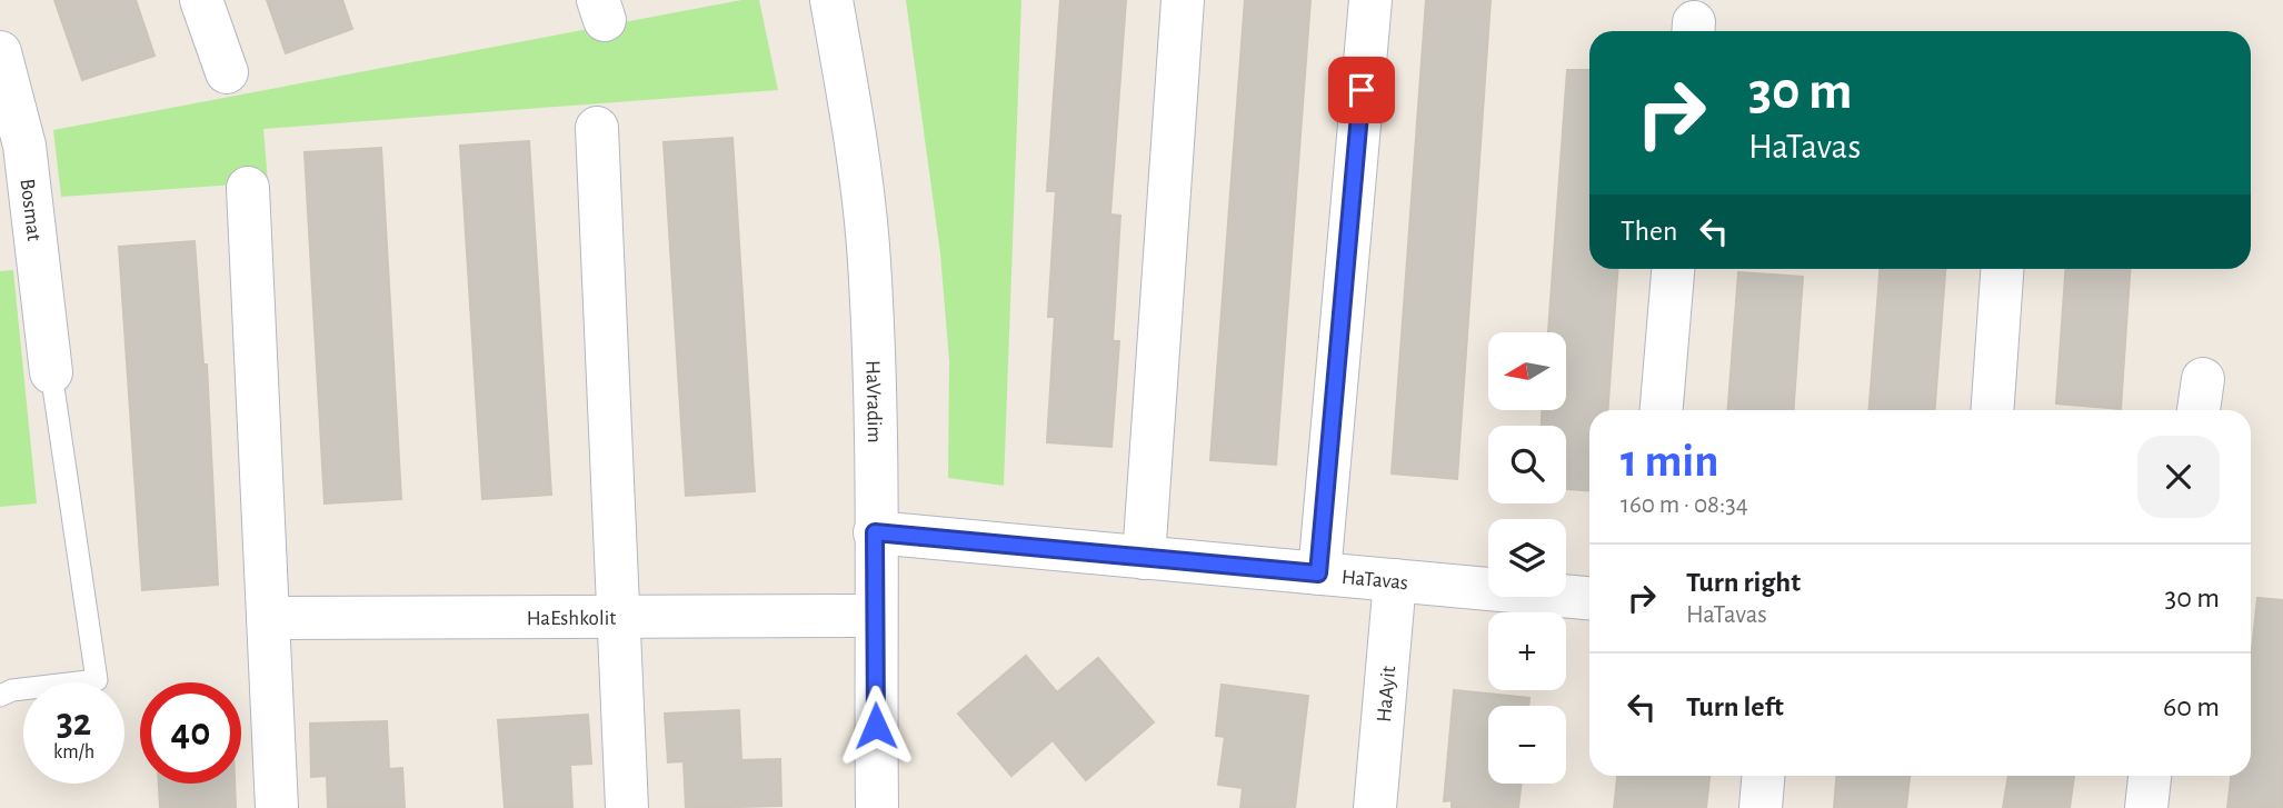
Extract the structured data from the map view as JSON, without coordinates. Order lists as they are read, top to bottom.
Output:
{
  "streets": {
    "street": [
      "Bosmat",
      "HaVradim",
      "HaTavas",
      "HaEshkolit",
      "HaAyit"
    ]
  },
  "crossings": [
    ["HaVradim", "HaTavas"],
    ["HaVradim", "HaEshkolit"],
    ["HaTavas", "HaAyit"]
  ],
  "north": "left",
  "page": {
    "turn": ["30 m", "HaTavas"],
    "then": "Then",
    "map_buttons": ["+", "−"],
    "heading": ["1 min", "160 m · 08:34"],
    "list": [
      {
        "name": "Turn right",
        "note": "HaTavas",
        "value": "30 m"
      },
      {
        "name": "Turn left",
        "value": "60 m"
      }
    ],
    "speed": "32 km/h",
    "limit": "40"
  }
}
